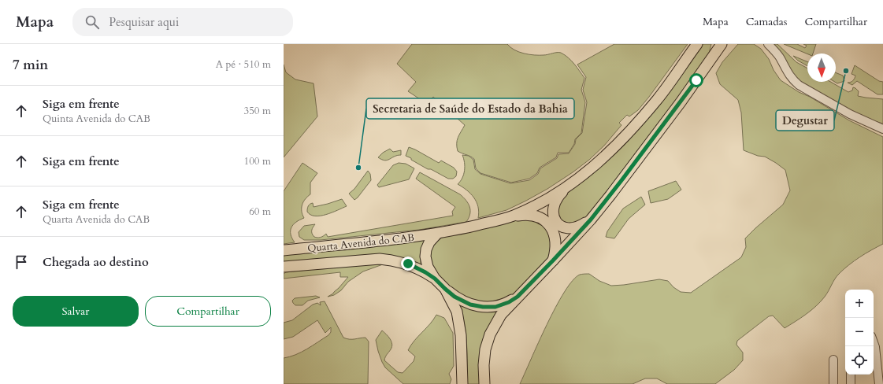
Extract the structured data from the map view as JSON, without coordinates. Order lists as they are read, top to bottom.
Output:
{
  "streets": {
    "main road": ["Quarta Avenida do CAB"]
  },
  "places": ["Degustar", "Secretaria de Saúde do Estado da Bahia"],
  "north": "bottom",
  "page": {
    "header": "Mapa",
    "search": "Pesquisar aqui",
    "nav": ["Mapa", "Camadas", "Compartilhar"],
    "heading": ["7 min", "A pé · 510 m"],
    "list": [
      ["Siga em frente", "Quinta Avenida do CAB", "350 m"],
      ["Siga em frente", "100 m"],
      ["Siga em frente", "Quarta Avenida do CAB", "60 m"],
      "Chegada ao destino"
    ],
    "buttons": ["Salvar", "Compartilhar"],
    "map_buttons": ["+", "−"]
  }
}
